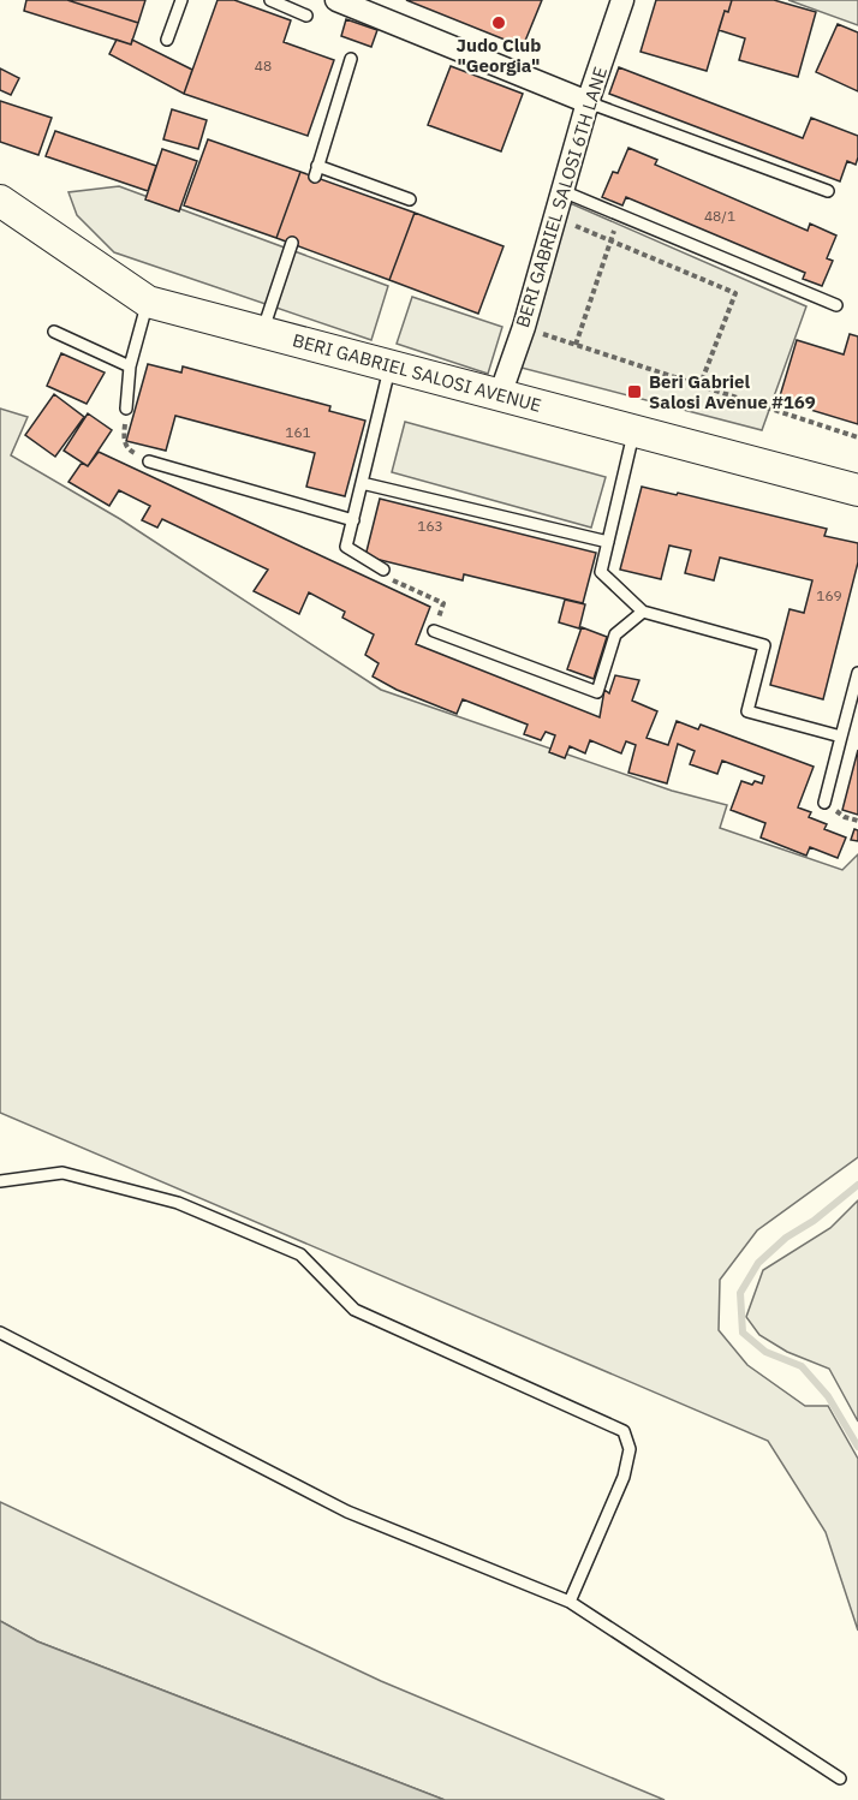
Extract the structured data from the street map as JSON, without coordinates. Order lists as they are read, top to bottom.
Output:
{
  "streets": {
    "main road": ["BERI GABRIEL SALOSI AVENUE"],
    "street": ["BERI GABRIEL SALOSI 6TH LANE"]
  },
  "crossings": [
    ["BERI GABRIEL SALOSI 6TH LANE", "BERI GABRIEL SALOSI AVENUE"]
  ],
  "places": {
    "other": ["Judo Club \"Georgia\""],
    "transit": ["Beri Gabriel Salosi Avenue #169"]
  },
  "house_numbers": [
    "48",
    "48/1",
    "161",
    "163",
    "169"
  ]
}
